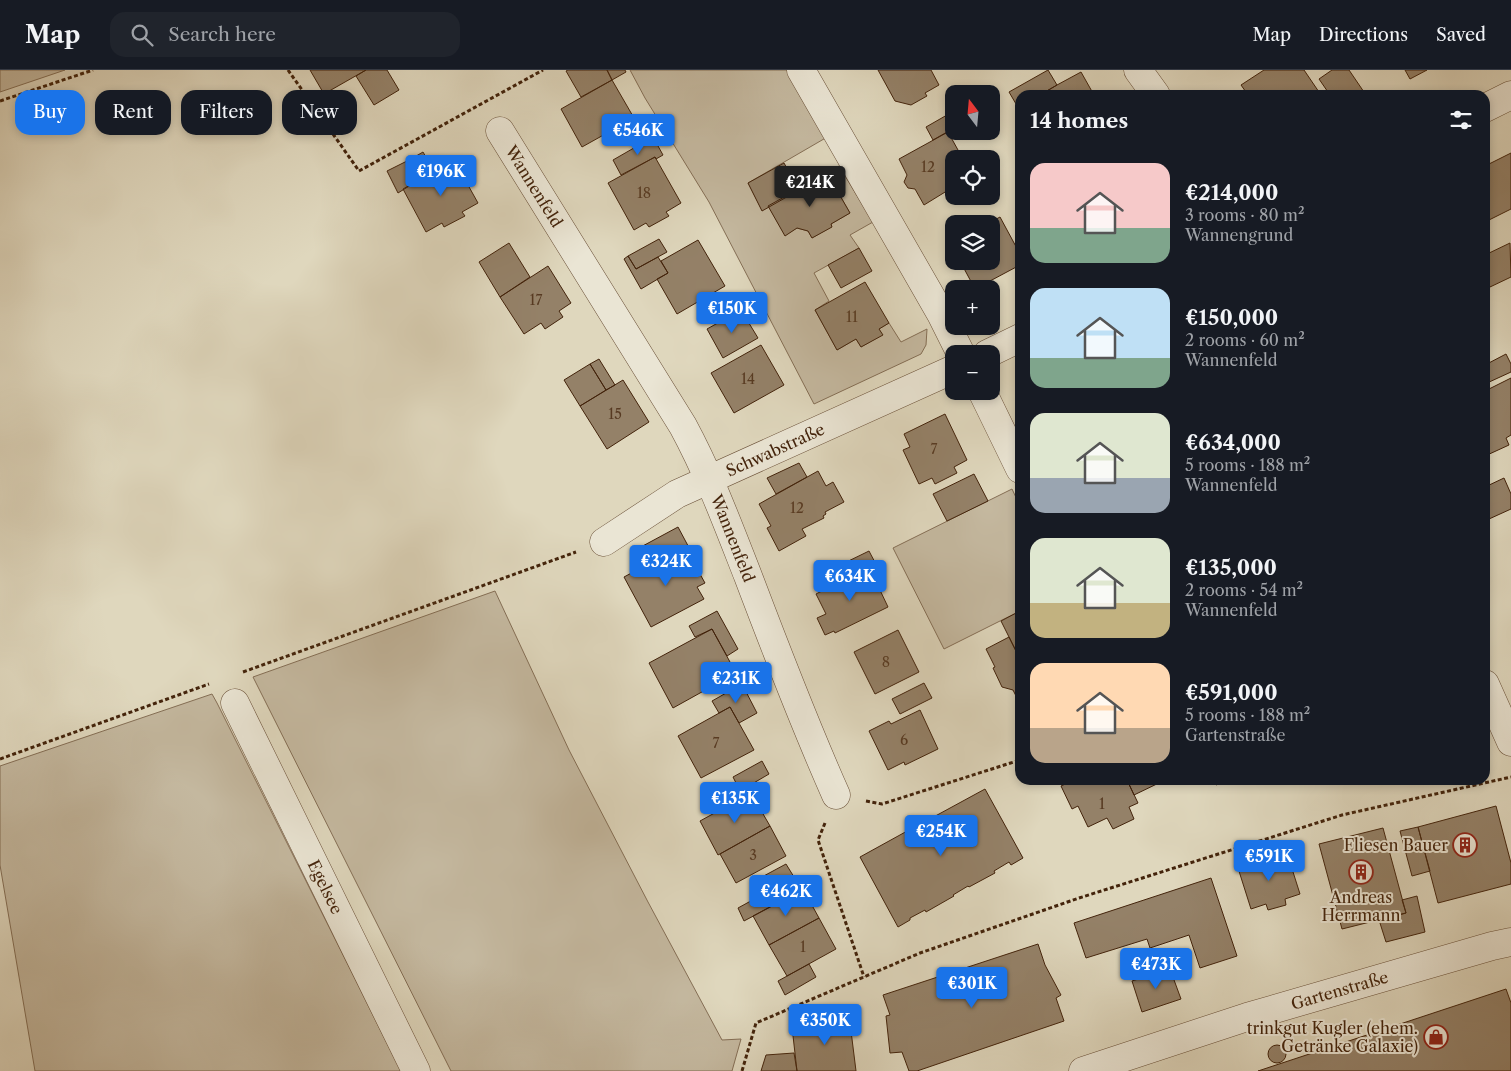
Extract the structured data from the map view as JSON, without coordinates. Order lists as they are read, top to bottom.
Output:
{
  "streets": {
    "street": [
      "Wannenfeld",
      "Schwabstraße",
      "Egelsee",
      "Gartenstraße"
    ]
  },
  "crossings": [
    ["Wannenfeld", "Schwabstraße"]
  ],
  "places": {
    "building": ["Fliesen Bauer", "Andreas Herrmann"],
    "shop": ["trinkgut Kugler (ehem. Getränke Galaxie)"]
  },
  "house_numbers": [
    "12",
    "18",
    "17",
    "11",
    "14",
    "15",
    "7",
    "12",
    "8",
    "6",
    "7",
    "1",
    "3",
    "1"
  ],
  "north": "top",
  "page": {
    "header": "Map",
    "search": "Search here",
    "nav": ["Map", "Directions", "Saved"],
    "map_buttons": ["+", "−"],
    "chip": [
      "Buy",
      "Rent",
      "Filters",
      "New"
    ],
    "heading": "14 homes",
    "price": [
      "€546K",
      "€196K",
      "€214K",
      "€150K",
      "€324K",
      "€634K",
      "€231K",
      "€135K",
      "€254K",
      "€591K",
      "€462K",
      "€473K",
      "€301K",
      "€350K"
    ],
    "list": [
      {
        "name": "€214,000",
        "note": "3 rooms · 80 m² · Wannengrund"
      },
      {
        "name": "€150,000",
        "note": "2 rooms · 60 m² · Wannenfeld"
      },
      {
        "name": "€634,000",
        "note": "5 rooms · 188 m² · Wannenfeld"
      },
      {
        "name": "€135,000",
        "note": "2 rooms · 54 m² · Wannenfeld"
      },
      {
        "name": "€591,000",
        "note": "5 rooms · 188 m² · Gartenstraße"
      }
    ]
  }
}
